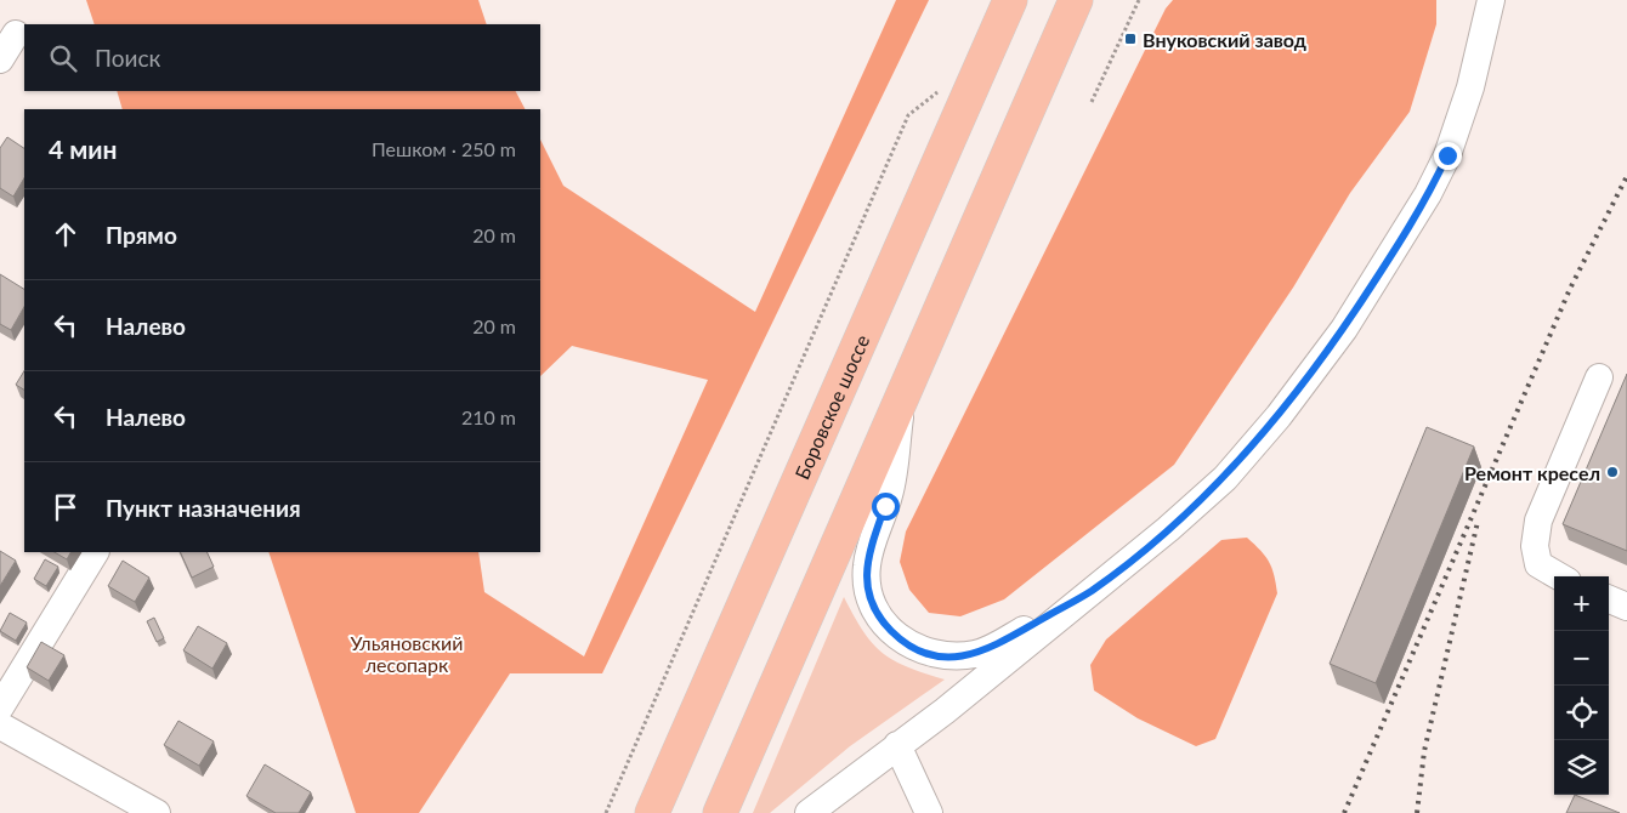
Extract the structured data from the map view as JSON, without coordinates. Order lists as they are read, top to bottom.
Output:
{
  "streets": {
    "main road": ["Боровское шоссе"]
  },
  "parks": ["Ульяновский лесопарк"],
  "places": {
    "transit": ["Внуковский завод"],
    "other": ["Ремонт кресел"]
  },
  "page": {
    "search": "Поиск",
    "heading": ["4 мин", "Пешком · 250 m"],
    "list": [
      ["Прямо", "20 m"],
      ["Налево", "20 m"],
      ["Налево", "210 m"],
      "Пункт назначения"
    ],
    "map_buttons": ["+", "−"]
  }
}
